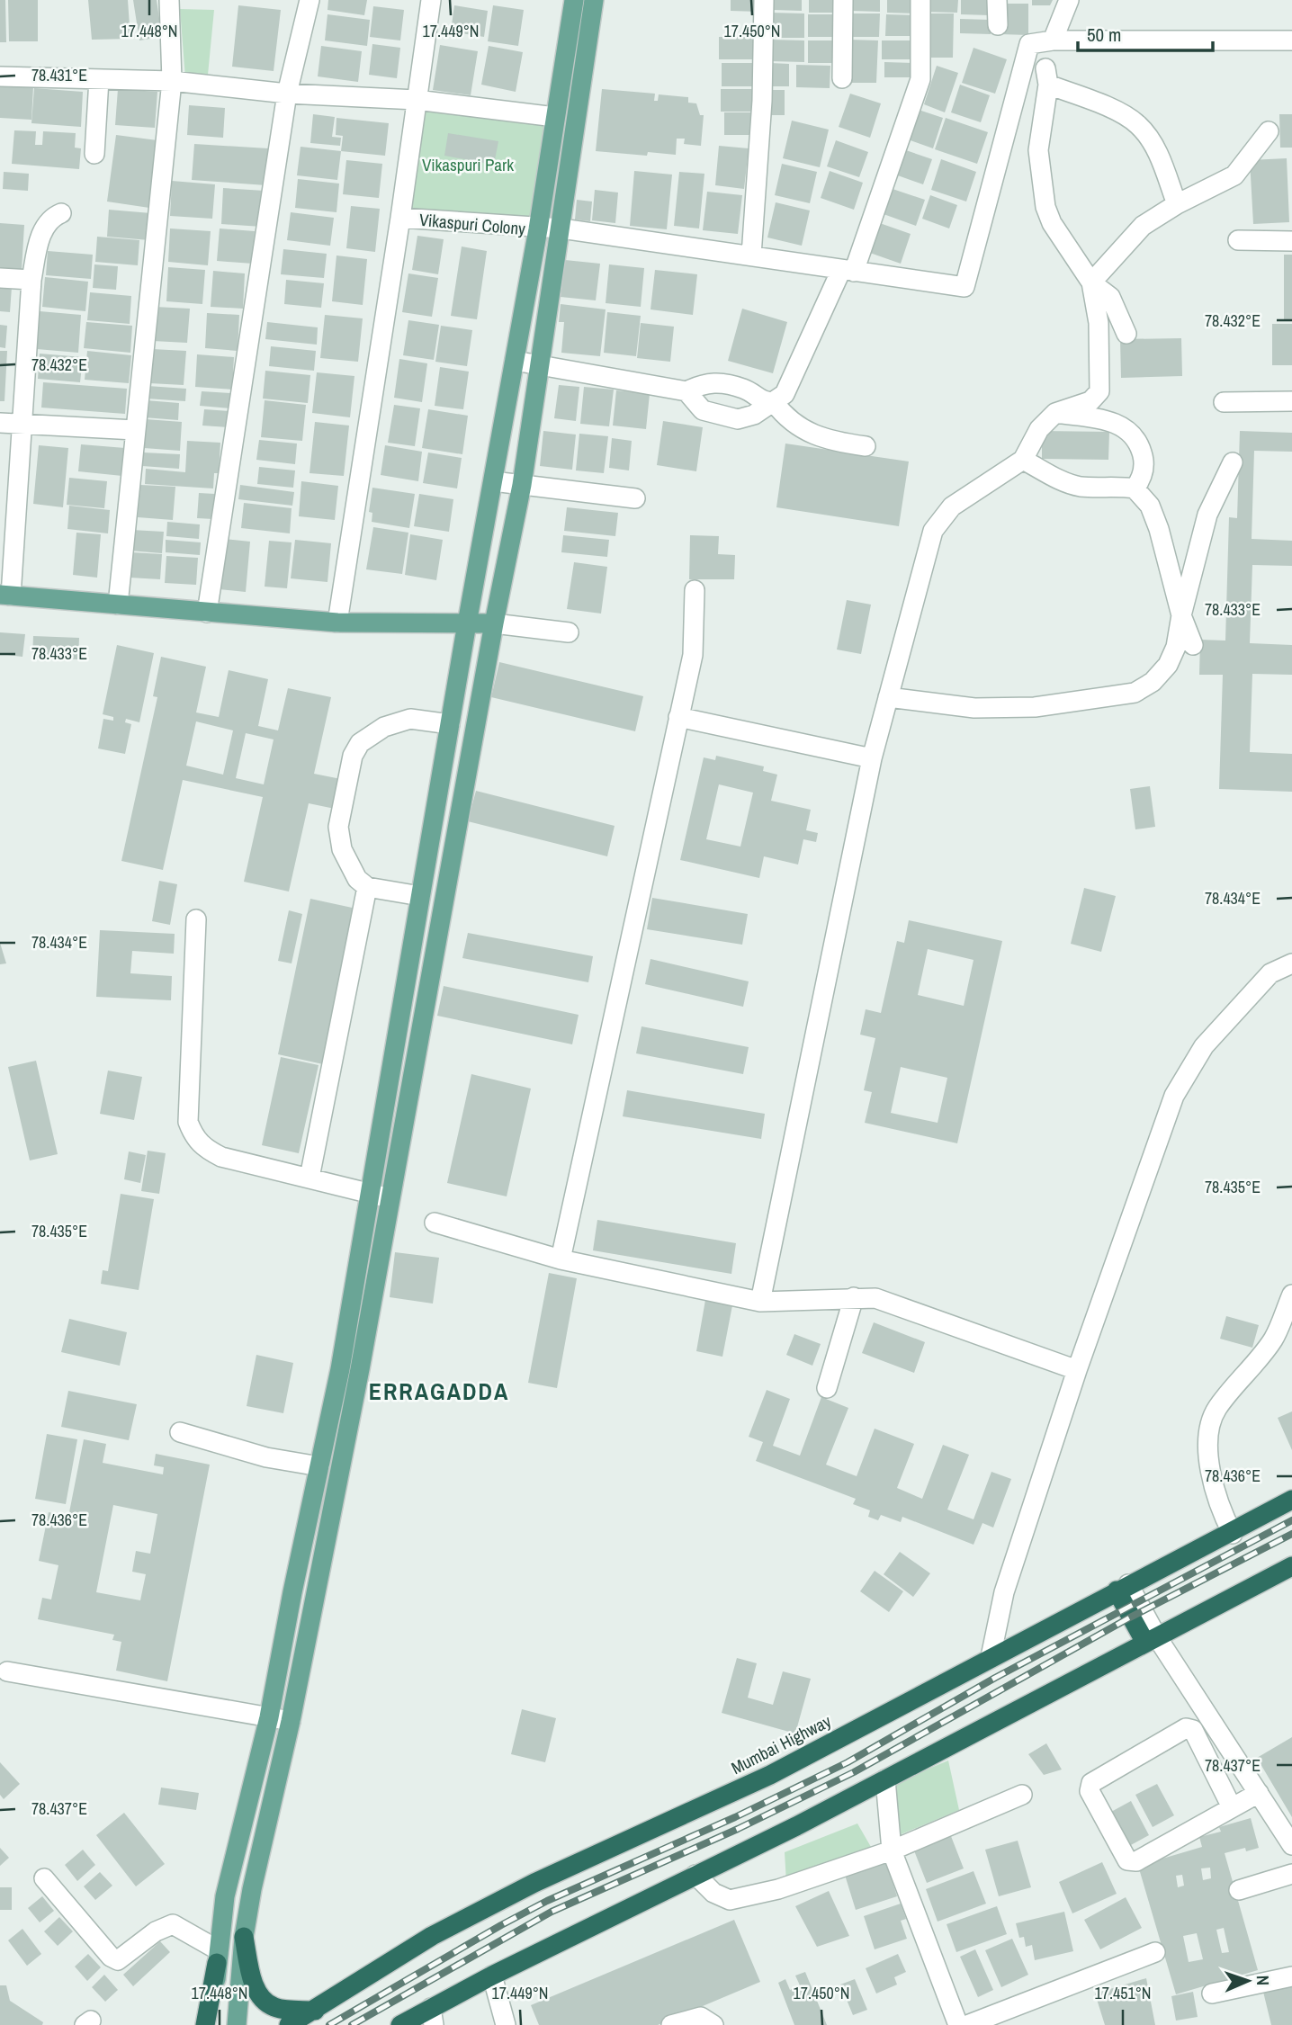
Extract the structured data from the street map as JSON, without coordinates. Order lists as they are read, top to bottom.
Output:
{
  "streets": {
    "highway": ["Mumbai Highway"],
    "street": ["Vikaspuri Colony"]
  },
  "districts": ["ERRAGADDA"],
  "parks": ["Vikaspuri Park"],
  "scale_bar": "50 m",
  "north": "right",
  "coordinates": [
    "17.448°N",
    "17.449°N",
    "17.450°N",
    "78.431°E",
    "78.432°E",
    "78.433°E",
    "78.434°E",
    "78.435°E",
    "78.436°E",
    "78.437°E",
    "17.451°N"
  ]
}
